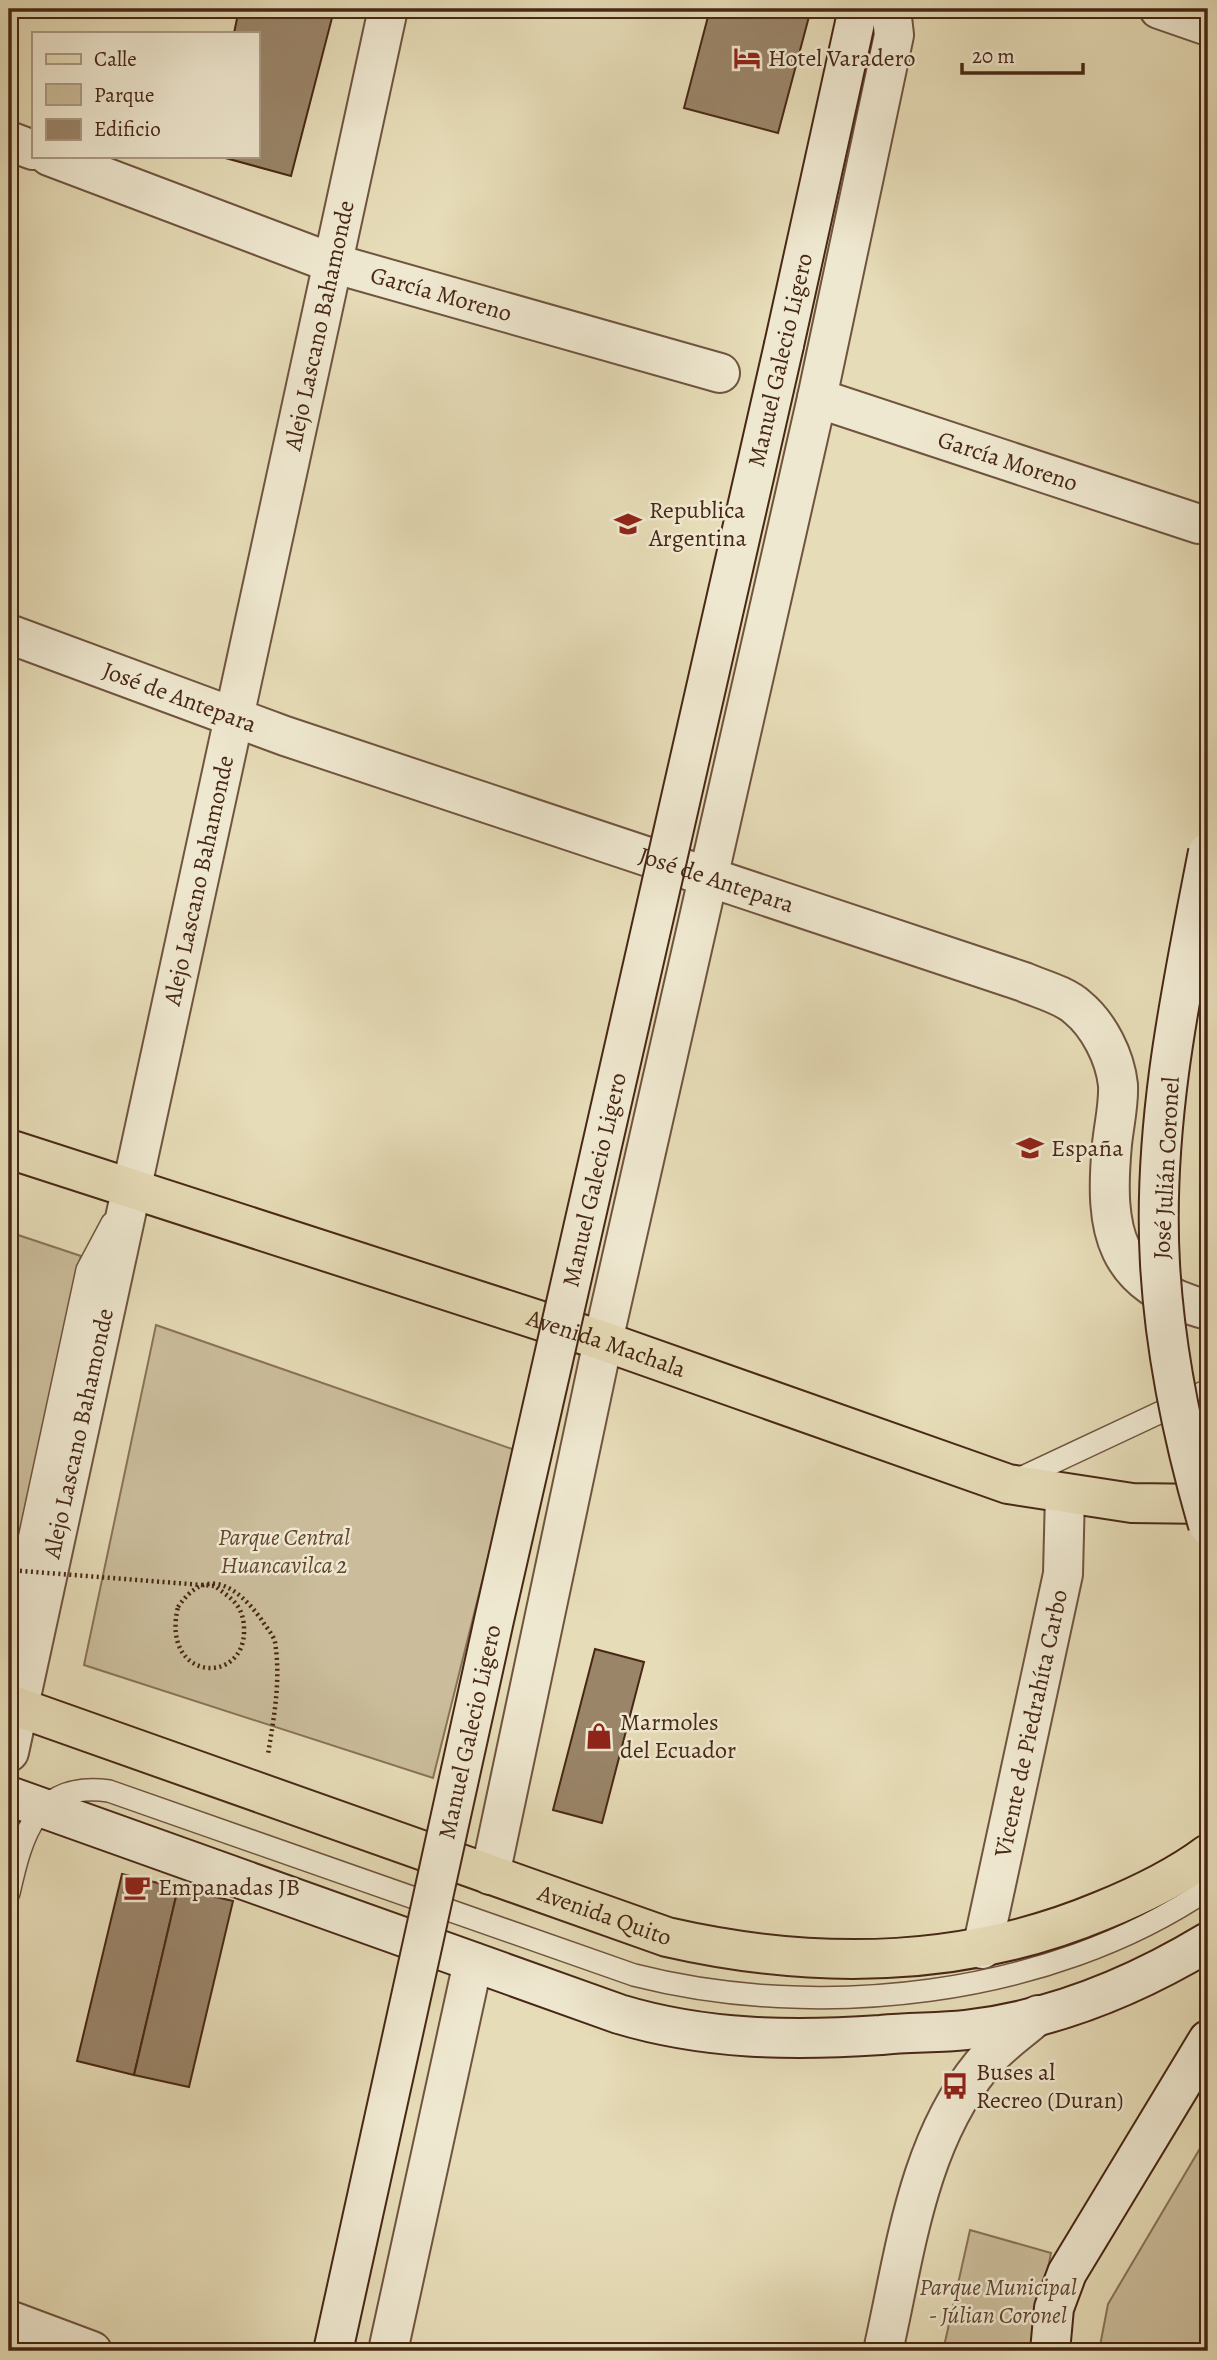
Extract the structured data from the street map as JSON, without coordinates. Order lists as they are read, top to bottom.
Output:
{
  "streets": {
    "main road": ["Avenida Machala", "Avenida Quito"],
    "street": [
      "García Moreno",
      "Alejo Lascano Bahamonde",
      "Manuel Galecio Ligero",
      "José de Antepara",
      "José Julián Coronel",
      "Vicente de Piedrahíta Carbo"
    ]
  },
  "crossings": [
    ["García Moreno", "Alejo Lascano Bahamonde"],
    ["García Moreno", "Manuel Galecio Ligero"],
    ["Alejo Lascano Bahamonde", "José de Antepara"],
    ["Alejo Lascano Bahamonde", "Avenida Machala"],
    ["Alejo Lascano Bahamonde", "Avenida Quito"],
    ["Manuel Galecio Ligero", "José de Antepara"],
    ["Manuel Galecio Ligero", "Avenida Machala"],
    ["Manuel Galecio Ligero", "Avenida Quito"],
    ["Avenida Machala", "Vicente de Piedrahíta Carbo"],
    ["Vicente de Piedrahíta Carbo", "Avenida Quito"]
  ],
  "parks": ["Parque Central Huancavilca 2", "Parque Municipal - Júlian Coronel"],
  "places": {
    "hotel": ["Hotel Varadero"],
    "school or university": ["Republica Argentina", "España"],
    "shop": ["Marmoles del Ecuador"],
    "cafe": ["Empanadas JB"],
    "bus stop": ["Buses al Recreo (Duran)"]
  },
  "legend": ["Calle", "Parque", "Edificio"],
  "scale_bar": "20 m"
}
